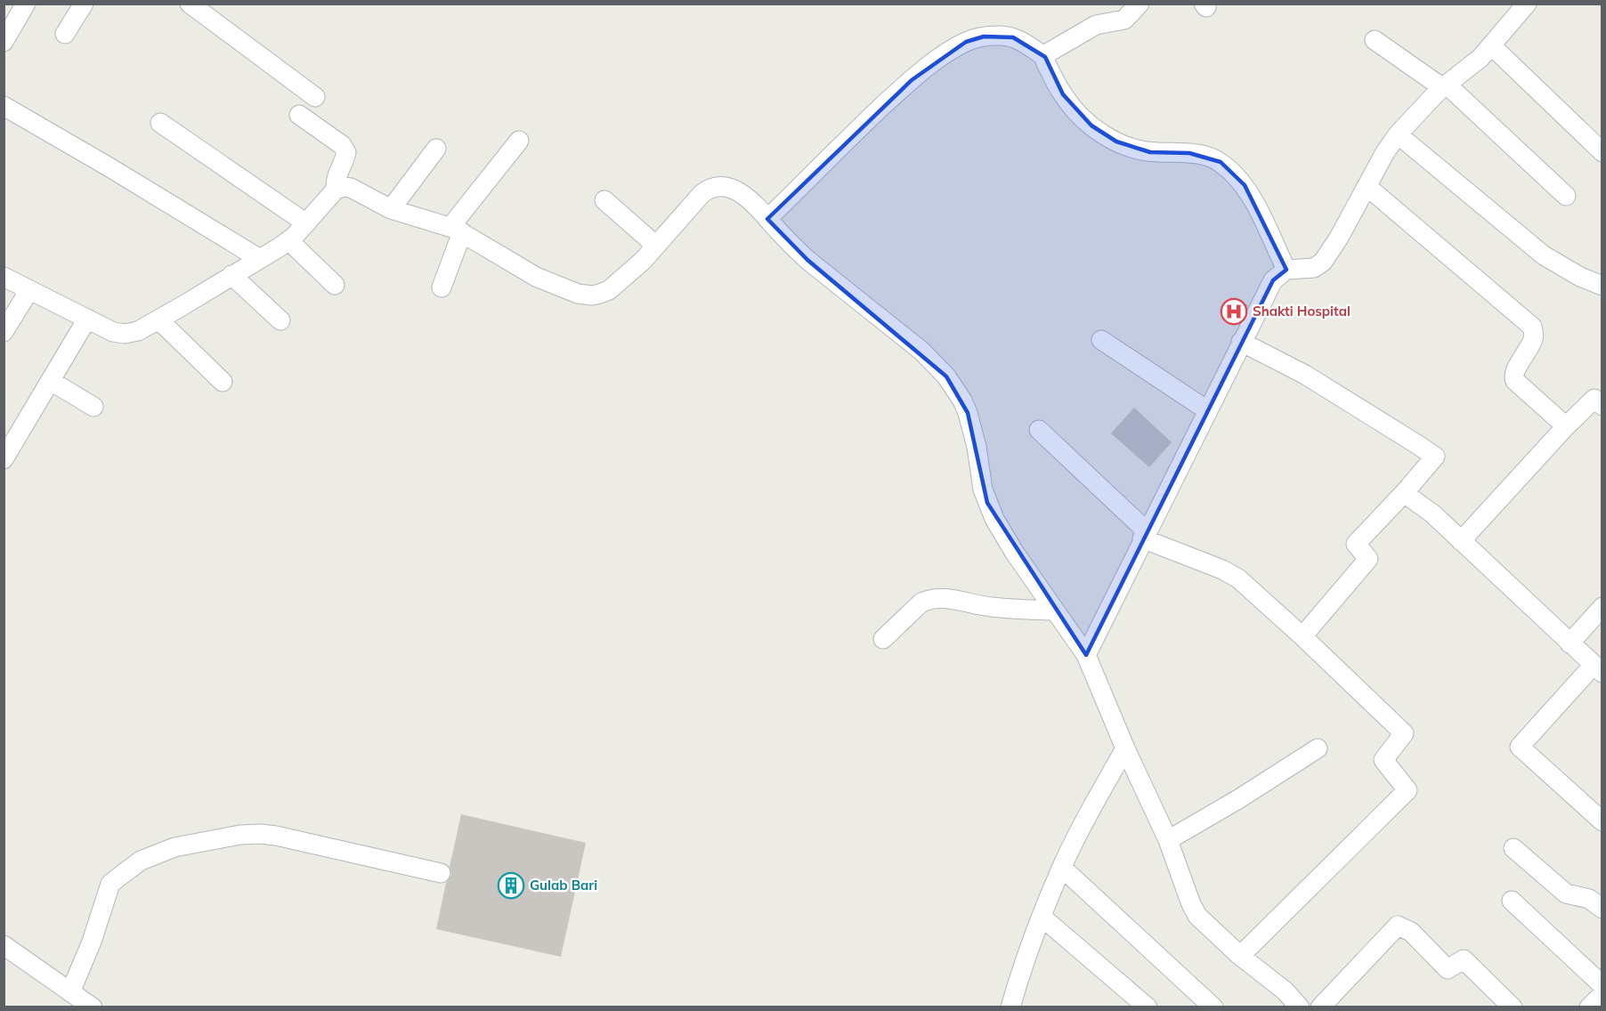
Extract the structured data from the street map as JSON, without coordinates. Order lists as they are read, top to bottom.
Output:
{
  "places": {
    "hospital": ["Shakti Hospital"],
    "building": ["Gulab Bari"]
  }
}
